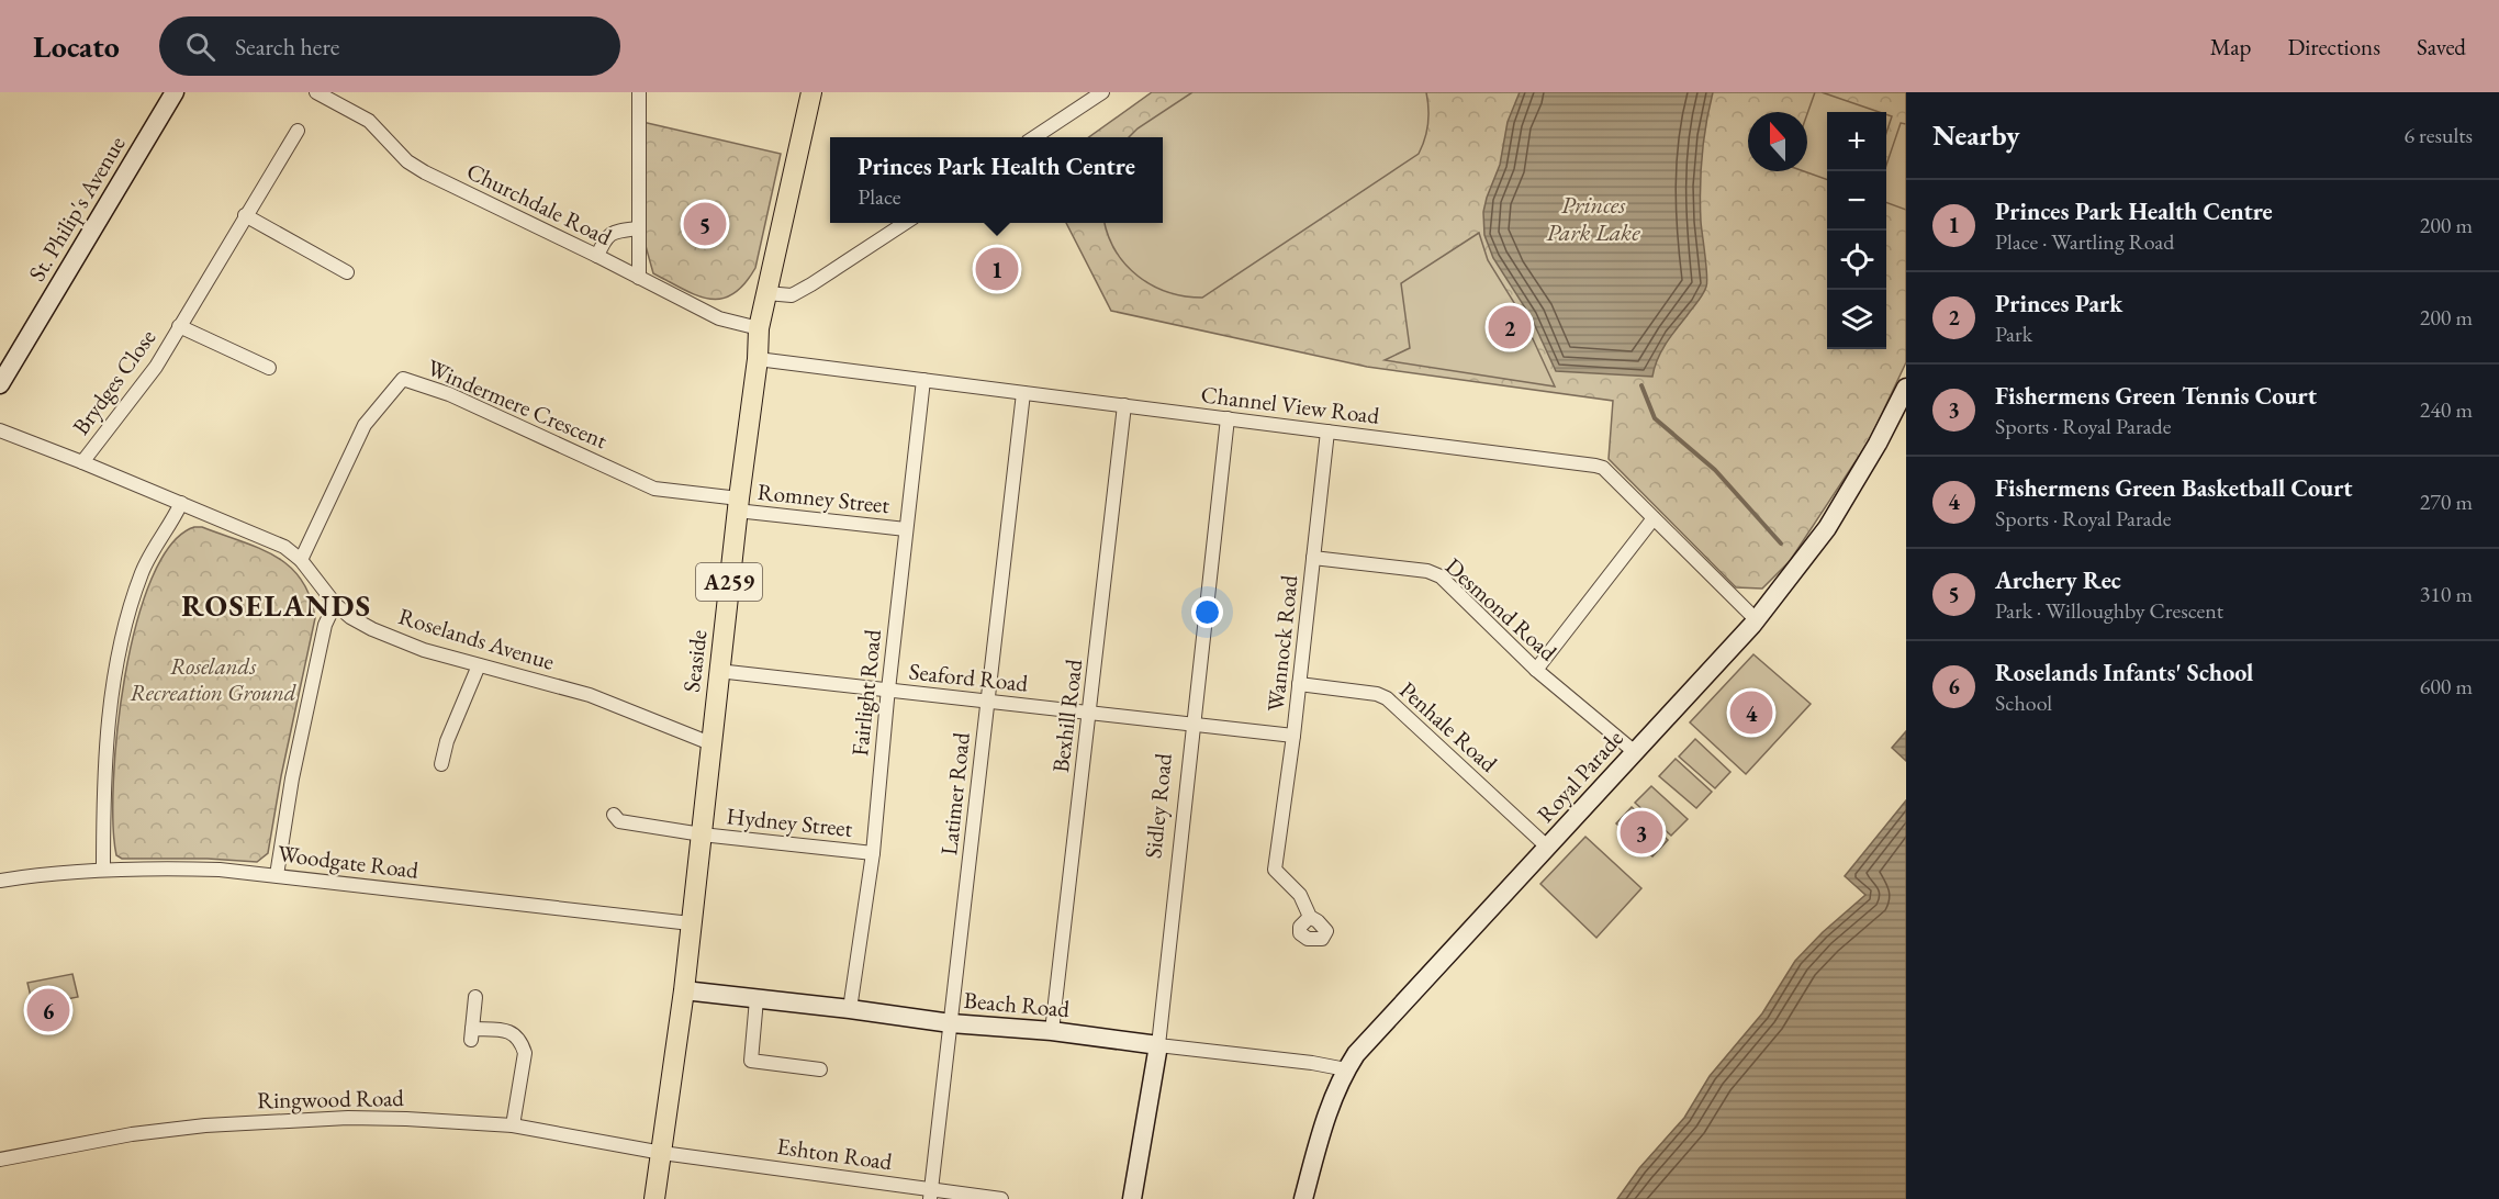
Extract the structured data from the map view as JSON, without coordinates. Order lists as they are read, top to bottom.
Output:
{
  "streets": {
    "main road": ["A259", "Seaside"],
    "street": [
      "Churchdale Road",
      "St. Philip's Avenue",
      "Brydges Close",
      "Windermere Crescent",
      "Channel View Road",
      "Romney Street",
      "Desmond Road",
      "Roselands Avenue",
      "Wannock Road",
      "Seaford Road",
      "Fairlight Road",
      "Bexhill Road",
      "Penhale Road",
      "Royal Parade",
      "Latimer Road",
      "Sidley Road",
      "Hydney Street",
      "Woodgate Road",
      "Beach Road",
      "Ringwood Road",
      "Eshton Road"
    ]
  },
  "crossings": [
    ["Churchdale Road", "Seaside"],
    ["Brydges Close", "Roselands Avenue"],
    ["Windermere Crescent", "Romney Street"],
    ["Windermere Crescent", "Roselands Avenue"],
    ["Windermere Crescent", "Seaside"],
    ["Channel View Road", "Wannock Road"],
    ["Channel View Road", "Seaside"],
    ["Channel View Road", "Fairlight Road"],
    ["Channel View Road", "Bexhill Road"],
    ["Channel View Road", "Royal Parade"],
    ["Channel View Road", "Latimer Road"],
    ["Channel View Road", "Sidley Road"],
    ["Romney Street", "Seaside"],
    ["Romney Street", "Fairlight Road"],
    ["Desmond Road", "Wannock Road"],
    ["Desmond Road", "Royal Parade"],
    ["Roselands Avenue", "Seaside"],
    ["Wannock Road", "Seaford Road"],
    ["Wannock Road", "Penhale Road"],
    ["Seaside", "Seaford Road"],
    ["Seaside", "Hydney Street"],
    ["Seaside", "Woodgate Road"],
    ["Seaside", "Beach Road"],
    ["Seaside", "Ringwood Road"],
    ["Seaside", "Eshton Road"],
    ["Seaford Road", "Fairlight Road"],
    ["Seaford Road", "Bexhill Road"],
    ["Seaford Road", "Latimer Road"],
    ["Seaford Road", "Sidley Road"],
    ["Fairlight Road", "Hydney Street"],
    ["Fairlight Road", "Beach Road"],
    ["Bexhill Road", "Beach Road"],
    ["Penhale Road", "Royal Parade"],
    ["Royal Parade", "Beach Road"],
    ["Latimer Road", "Beach Road"],
    ["Latimer Road", "Eshton Road"],
    ["Sidley Road", "Beach Road"],
    ["Ringwood Road", "Eshton Road"]
  ],
  "districts": ["ROSELANDS"],
  "water": ["Princes Park Lake"],
  "parks": ["Roselands Recreation Ground"],
  "north": "top",
  "page": {
    "header": "Locato",
    "search": "Search here",
    "nav": ["Map", "Directions", "Saved"],
    "heading": ["Nearby", "6 results"],
    "map_buttons": ["+", "−"],
    "popup": ["Princes Park Health Centre", "Place"],
    "list": [
      {
        "mark": "1",
        "name": "Princes Park Health Centre",
        "note": "Place · Wartling Road",
        "value": "200 m"
      },
      {
        "mark": "2",
        "name": "Princes Park",
        "note": "Park",
        "value": "200 m"
      },
      {
        "mark": "3",
        "name": "Fishermens Green Tennis Court",
        "note": "Sports · Royal Parade",
        "value": "240 m"
      },
      {
        "mark": "4",
        "name": "Fishermens Green Basketball Court",
        "note": "Sports · Royal Parade",
        "value": "270 m"
      },
      {
        "mark": "5",
        "name": "Archery Rec",
        "note": "Park · Willoughby Crescent",
        "value": "310 m"
      },
      {
        "mark": "6",
        "name": "Roselands Infants' School",
        "note": "School",
        "value": "600 m"
      }
    ],
    "pins": [
      "5",
      "1",
      "2",
      "4",
      "3",
      "6"
    ]
  }
}
